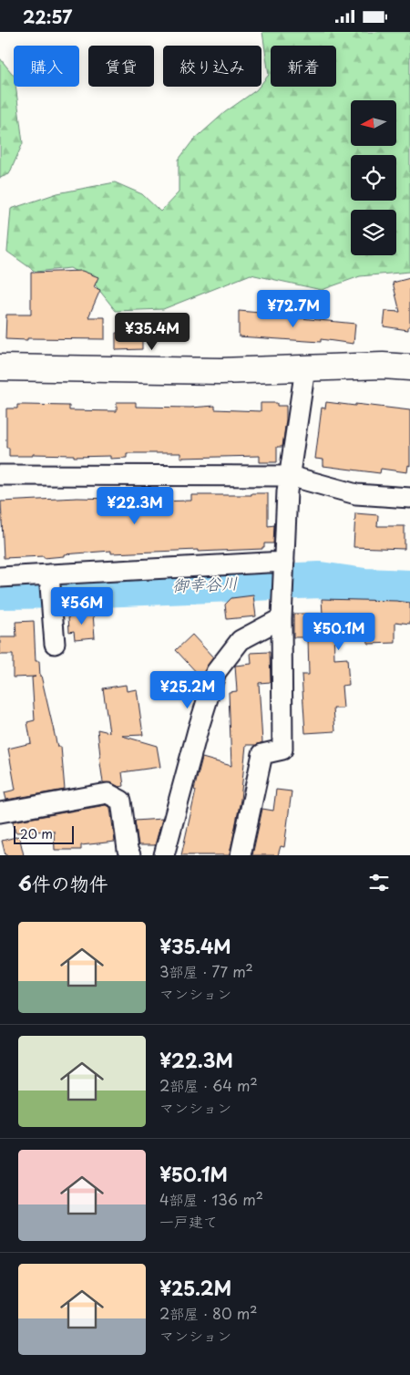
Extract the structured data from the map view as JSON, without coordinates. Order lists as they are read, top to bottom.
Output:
{
  "water": ["御幸谷川"],
  "scale_bar": "20 m",
  "north": "left",
  "page": {
    "status": "22:57",
    "chip": [
      "購入",
      "賃貸",
      "絞り込み",
      "新着"
    ],
    "price": [
      "¥72.7M",
      "¥35.4M",
      "¥22.3M",
      "¥56M",
      "¥50.1M",
      "¥25.2M"
    ],
    "scale": "20 m",
    "heading": "6件の物件",
    "list": [
      {
        "name": "¥35.4M",
        "note": "3部屋 · 77 m² · マンション"
      },
      {
        "name": "¥22.3M",
        "note": "2部屋 · 64 m² · マンション"
      },
      {
        "name": "¥50.1M",
        "note": "4部屋 · 136 m² · 一戸建て"
      },
      {
        "name": "¥25.2M",
        "note": "2部屋 · 80 m² · マンション"
      }
    ]
  }
}
